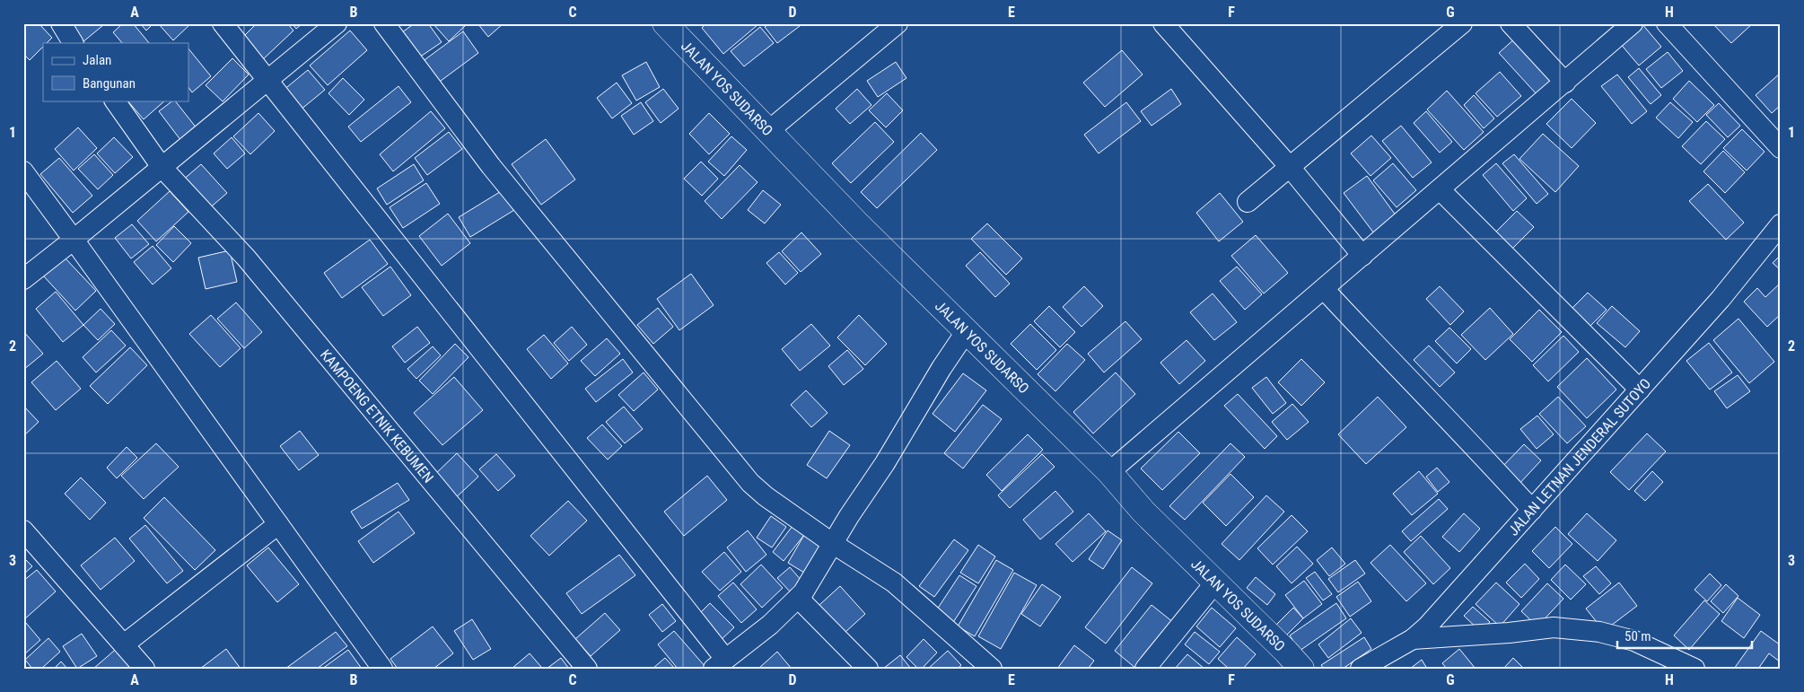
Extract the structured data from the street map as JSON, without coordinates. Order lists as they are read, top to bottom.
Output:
{
  "streets": {
    "main road": ["JALAN YOS SUDARSO"],
    "street": ["KAMPOENG ETNIK KEBUMEN", "JALAN LETNAN JENDERAL SUTOYO"]
  },
  "legend": ["Jalan", "Bangunan"],
  "scale_bar": "50 m",
  "grid": {
    "columns": [
      "A",
      "B",
      "C",
      "D",
      "E",
      "F",
      "G",
      "H"
    ],
    "rows": ["1", "2", "3"]
  }
}
